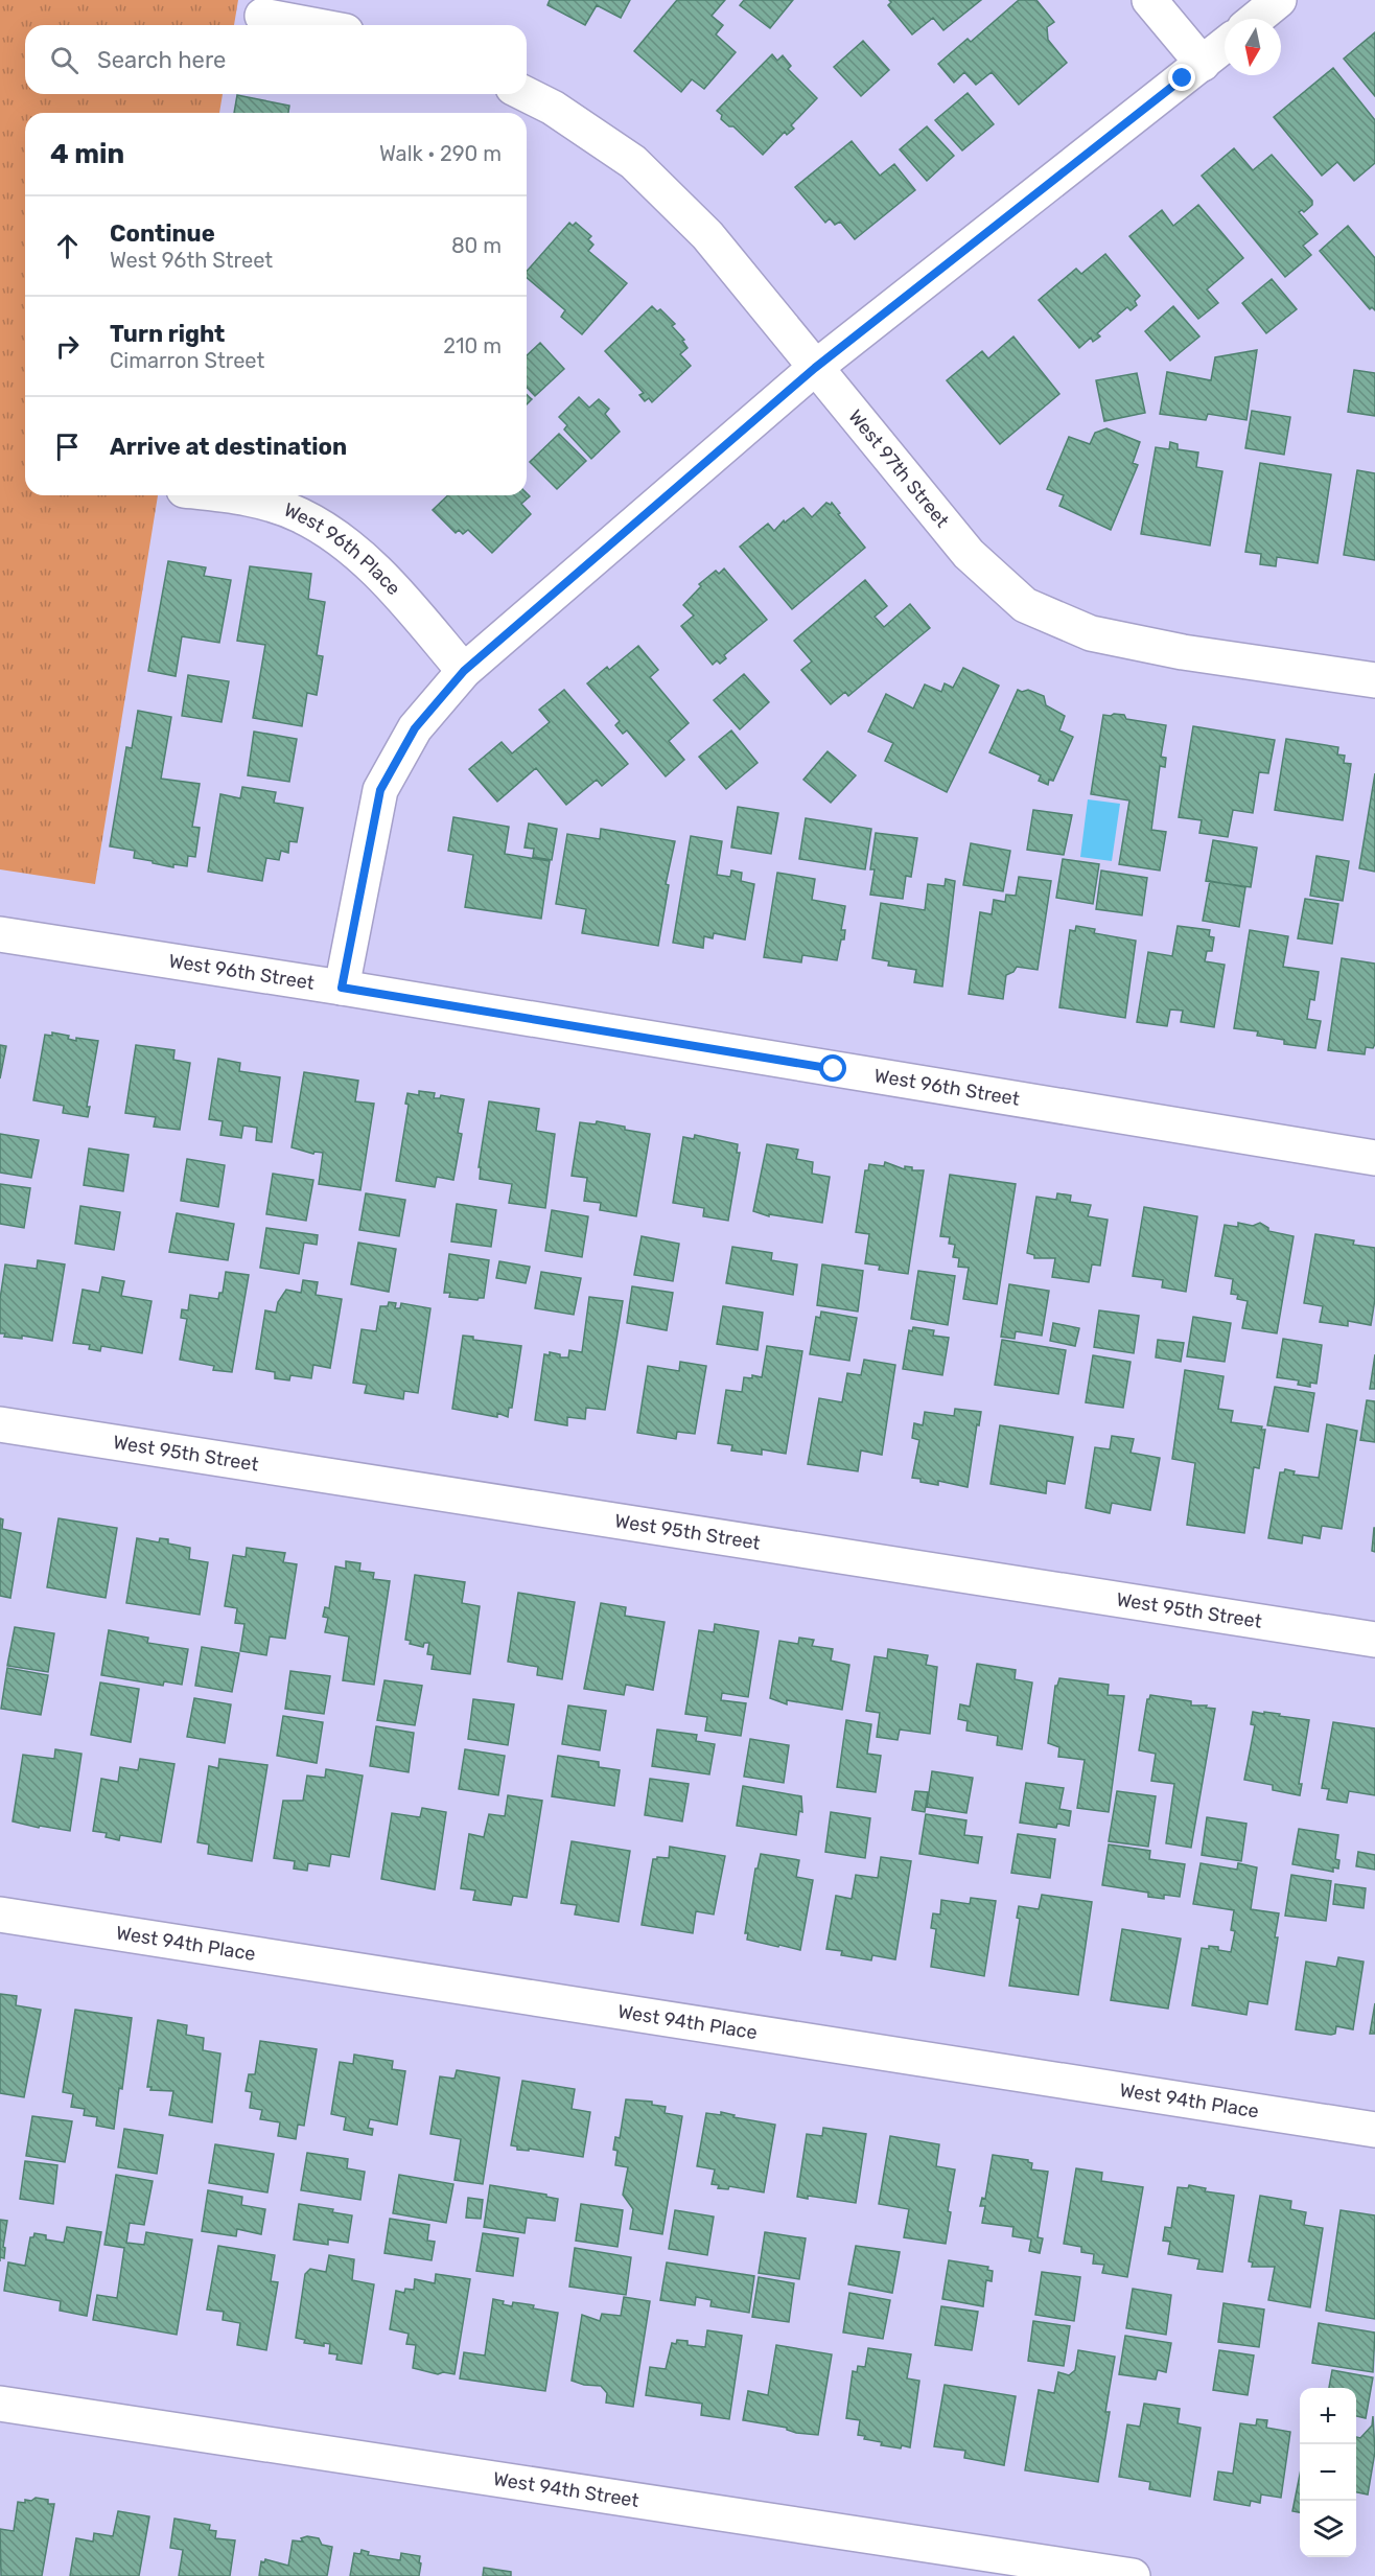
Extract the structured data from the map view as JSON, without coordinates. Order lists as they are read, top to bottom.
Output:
{
  "streets": {
    "street": [
      "West 97th Street",
      "West 96th Place",
      "West 96th Street",
      "West 95th Street",
      "West 94th Place",
      "West 94th Street"
    ]
  },
  "north": "bottom",
  "page": {
    "search": "Search here",
    "heading": ["4 min", "Walk · 290 m"],
    "list": [
      ["Continue", "West 96th Street", "80 m"],
      ["Turn right", "Cimarron Street", "210 m"],
      "Arrive at destination"
    ],
    "map_buttons": ["+", "−"]
  }
}
